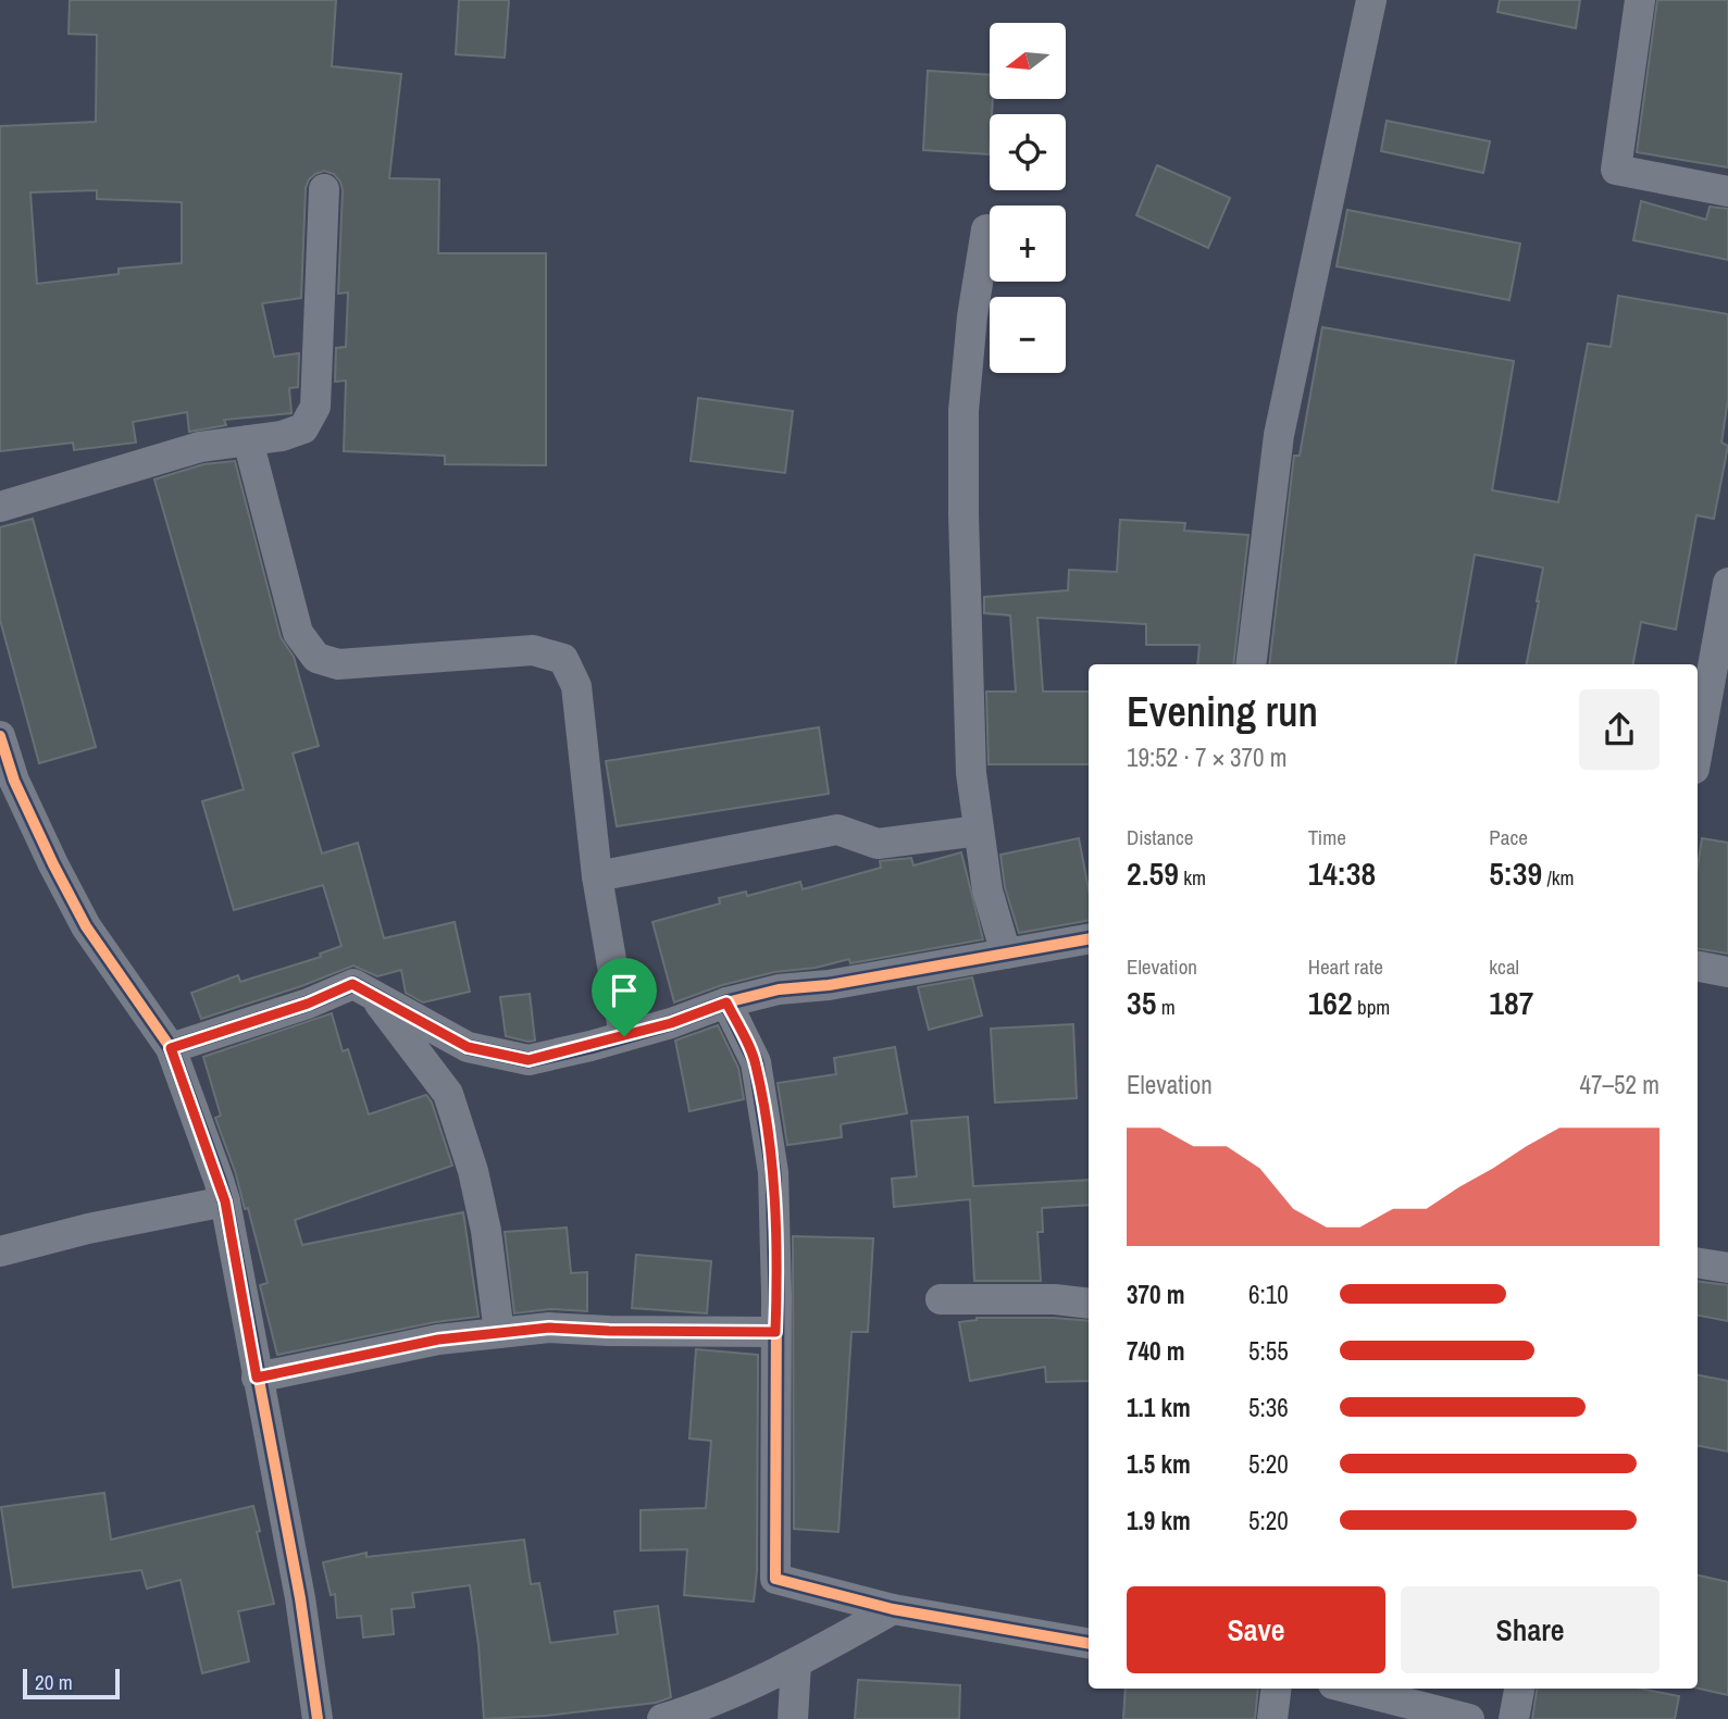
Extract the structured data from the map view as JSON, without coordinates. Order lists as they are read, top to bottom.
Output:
{
  "scale_bar": "20 m",
  "north": "left",
  "page": {
    "map_buttons": ["+", "−"],
    "heading": ["Evening run", "19:52 · 7 × 370 m"],
    "stats": [
      ["Distance", "2.59 km"],
      ["Time", "14:38"],
      ["Pace", "5:39 /km"],
      ["Elevation", "35 m"],
      ["Heart rate", "162 bpm"],
      ["kcal", "187"]
    ],
    "chart": ["Elevation", "47–52 m"],
    "list": [
      {
        "name": "370 m",
        "note": "6:10"
      },
      {
        "name": "740 m",
        "note": "5:55"
      },
      {
        "name": "1.1 km",
        "note": "5:36"
      },
      {
        "name": "1.5 km",
        "note": "5:20"
      },
      {
        "name": "1.9 km",
        "note": "5:20"
      }
    ],
    "buttons": ["Save", "Share"],
    "scale": "20 m"
  }
}
